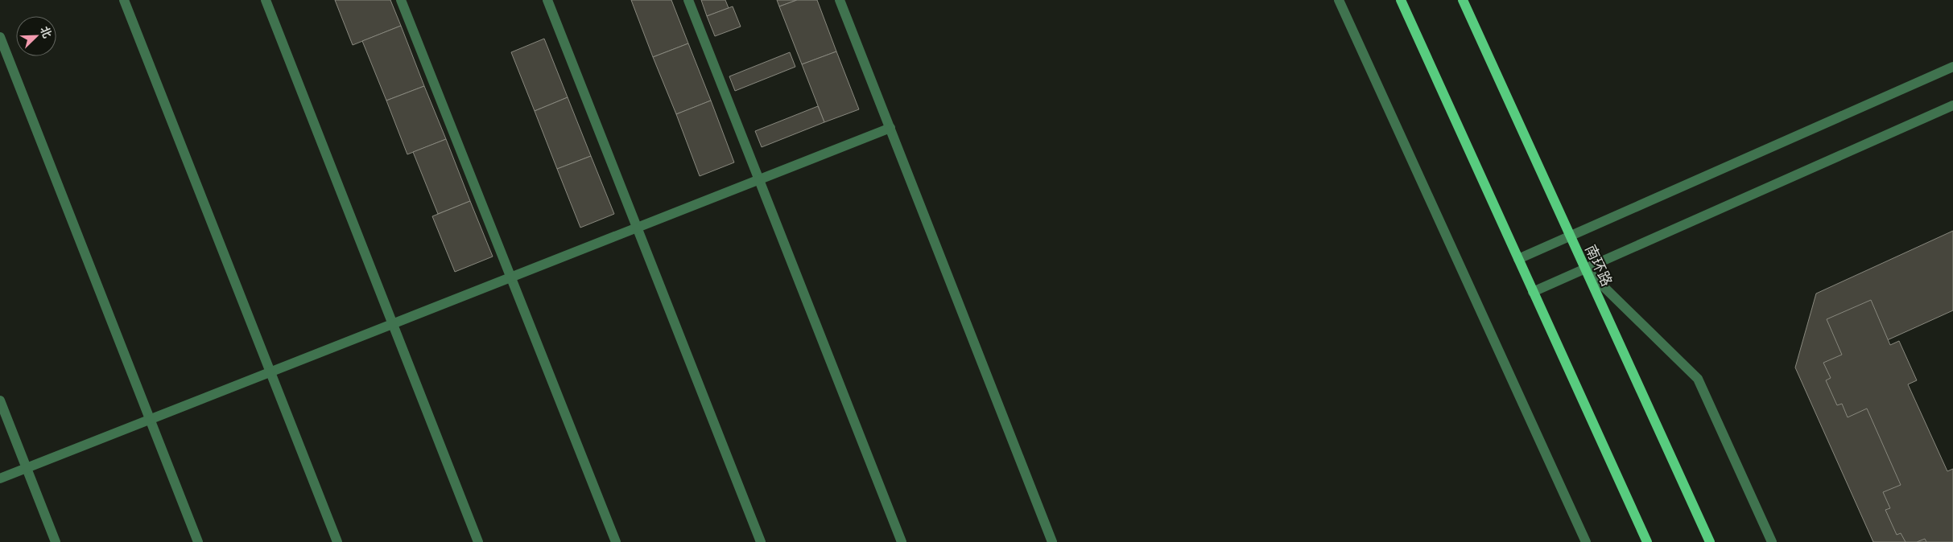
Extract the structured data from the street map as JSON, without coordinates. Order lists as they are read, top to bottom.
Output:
{
  "streets": {
    "main road": ["南环路"]
  },
  "north": "top right"
}
